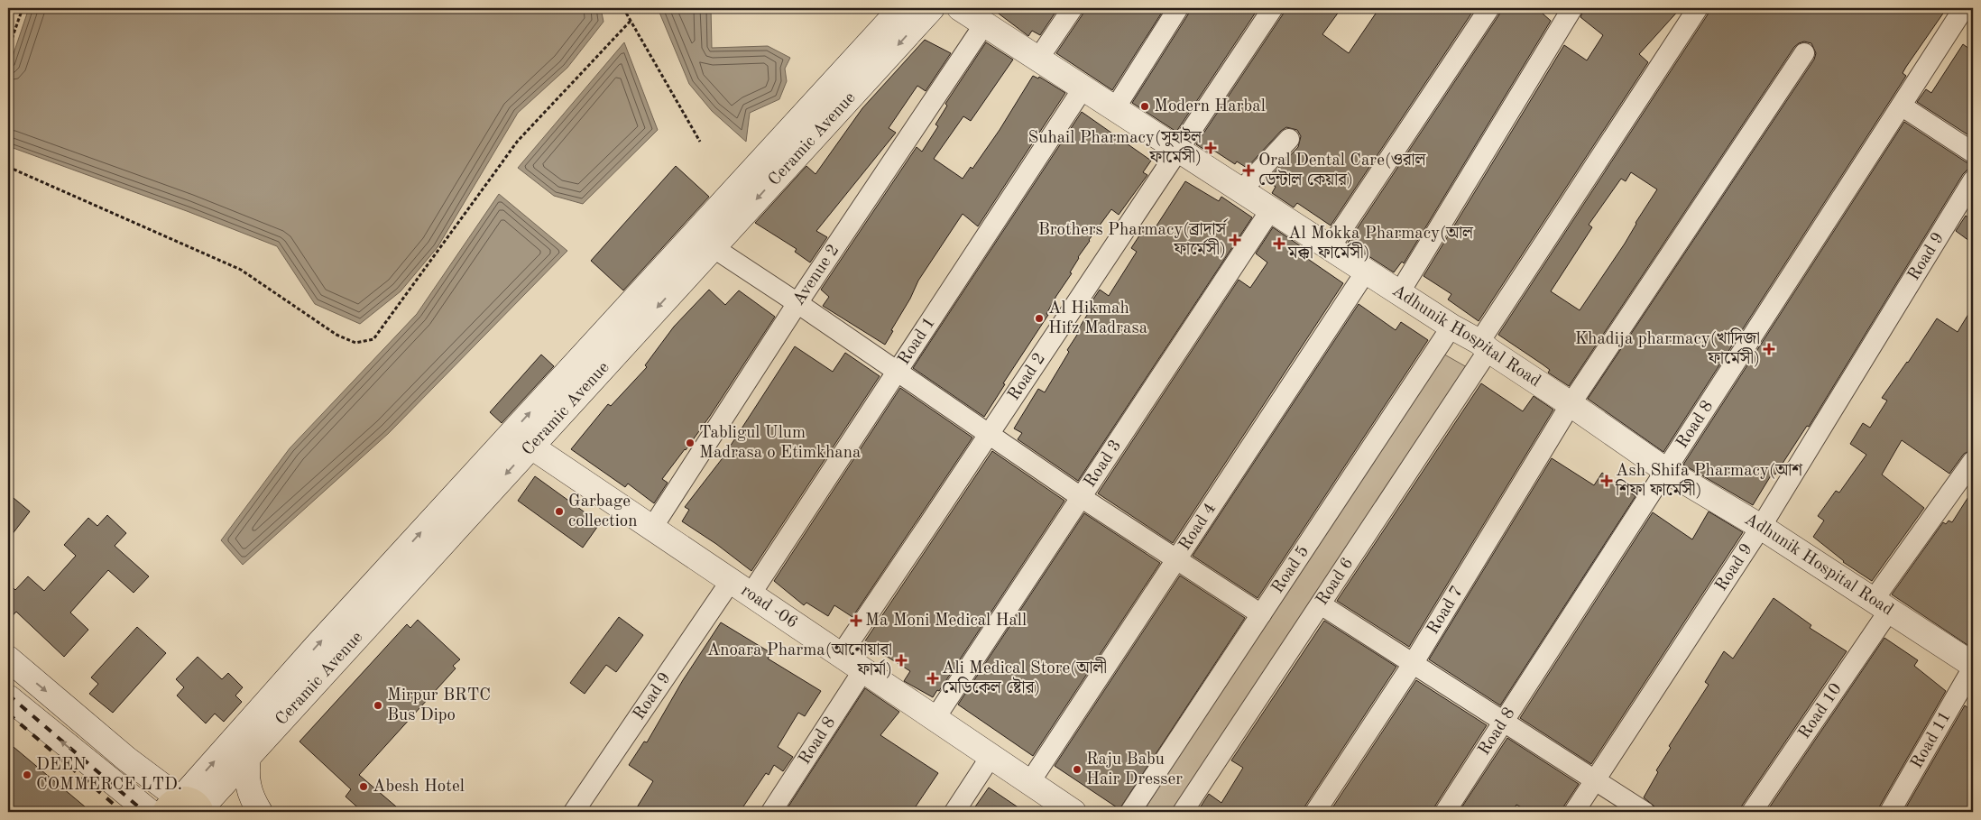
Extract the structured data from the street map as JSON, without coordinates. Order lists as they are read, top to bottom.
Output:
{
  "streets": {
    "main road": ["Ceramic Avenue", "Adhunik Hospital Road", "road -06"],
    "street": [
      "Road 9",
      "Avenue 2",
      "Road 1",
      "Road 2",
      "Road 8",
      "Road 3",
      "Road 4",
      "Road 5",
      "Road 6",
      "Road 7",
      "Road 10",
      "Road 11"
    ]
  },
  "crossings": [
    ["Ceramic Avenue", "road -06"],
    ["Road 9", "Adhunik Hospital Road"],
    ["Road 9", "Road 1"],
    ["Road 9", "road -06"],
    ["Avenue 2", "Adhunik Hospital Road"],
    ["Avenue 2", "road -06"],
    ["Adhunik Hospital Road", "Road 1"],
    ["Adhunik Hospital Road", "Road 2"],
    ["Adhunik Hospital Road", "Road 8"],
    ["Adhunik Hospital Road", "Road 3"],
    ["Adhunik Hospital Road", "Road 4"],
    ["Adhunik Hospital Road", "Road 5"],
    ["Adhunik Hospital Road", "Road 6"],
    ["Adhunik Hospital Road", "Road 7"],
    ["Adhunik Hospital Road", "Road 10"],
    ["Adhunik Hospital Road", "Road 11"],
    ["Road 1", "road -06"],
    ["Road 2", "road -06"],
    ["Road 8", "road -06"],
    ["Road 3", "road -06"],
    ["Road 4", "road -06"]
  ],
  "places": {
    "other": [
      "Modern Harbal",
      "Al Hikmah Hifz Madrasa",
      "Tabligul Ulum Madrasa o Etimkhana",
      "Garbage collection",
      "Mirpur BRTC Bus Dipo",
      "Raju Babu Hair Dresser",
      "DEEN COMMERCE LTD.",
      "Abesh Hotel"
    ],
    "health": [
      "Suhail Pharmacy(সুহাইল ফার্মেসী)",
      "Oral Dental Care(ওরাল ডেন্টাল কেয়ার)",
      "Brothers Pharmacy(ব্রাদার্স ফার্মেসী)",
      "Al Mokka Pharmacy(আল মক্কা ফার্মেসী)",
      "Khadija pharmacy(খাদিজা ফার্মেসী)",
      "Ash Shifa Pharmacy(আশ শিফা ফার্মেসী)",
      "Ma Moni Medical Hall",
      "Anoara Pharma(আনোয়ারা ফার্মা)",
      "Ali Medical Store(আলী মেডিকেল ষ্টোর)"
    ]
  }
}
